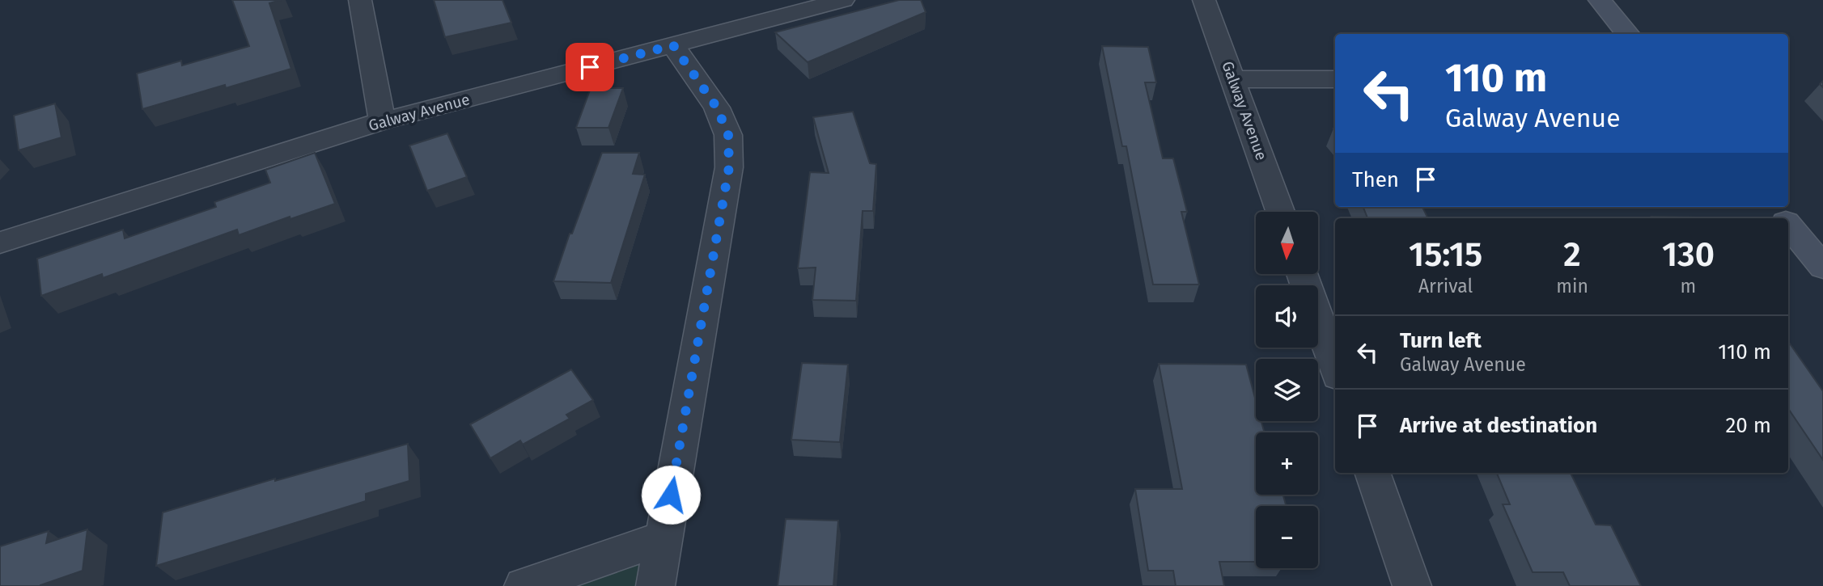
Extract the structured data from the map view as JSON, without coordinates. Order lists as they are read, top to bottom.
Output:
{
  "streets": {
    "street": ["Galway Avenue"]
  },
  "north": "bottom",
  "page": {
    "turn": ["110 m", "Galway Avenue"],
    "then": "Then",
    "map_buttons": ["+", "−"],
    "eta": [
      "15:15",
      "Arrival",
      "2",
      "min",
      "130",
      "m"
    ],
    "list": [
      {
        "name": "Turn left",
        "note": "Galway Avenue",
        "value": "110 m"
      },
      {
        "name": "Arrive at destination",
        "value": "20 m"
      }
    ]
  }
}
